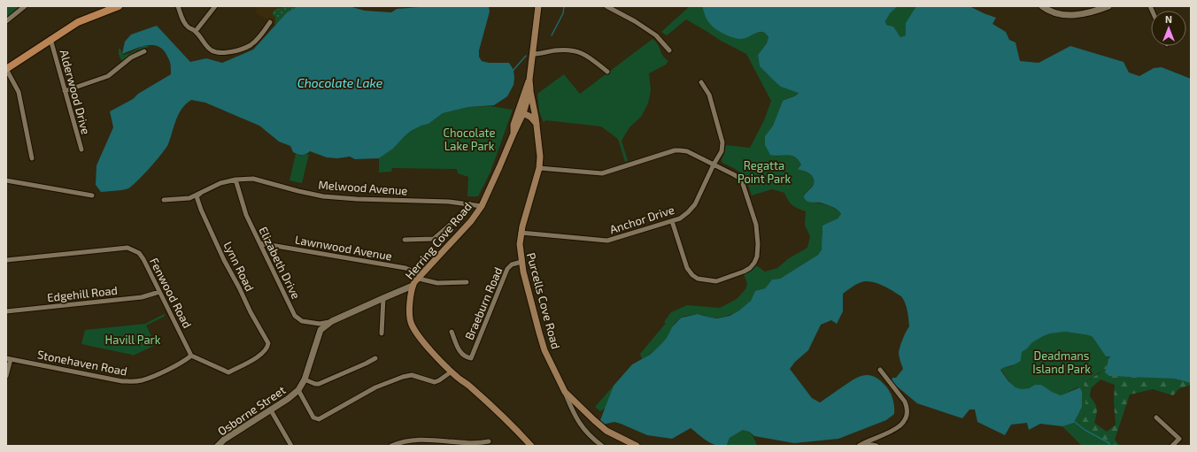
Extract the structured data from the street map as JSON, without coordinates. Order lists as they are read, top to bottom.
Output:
{
  "streets": {
    "main road": ["Herring Cove Road", "Purcells Cove Road"],
    "street": [
      "Alderwood Drive",
      "Melwood Avenue",
      "Anchor Drive",
      "Lawnwood Avenue",
      "Elizabeth Drive",
      "Lynn Road",
      "Fenwood Road",
      "Edgehill Road",
      "Braeburn Road",
      "Stonehaven Road",
      "Osborne Street"
    ]
  },
  "crossings": [
    ["Melwood Avenue", "Herring Cove Road"],
    ["Melwood Avenue", "Elizabeth Drive"],
    ["Melwood Avenue", "Lynn Road"],
    ["Anchor Drive", "Purcells Cove Road"],
    ["Herring Cove Road", "Lawnwood Avenue"],
    ["Herring Cove Road", "Purcells Cove Road"],
    ["Herring Cove Road", "Osborne Street"],
    ["Lawnwood Avenue", "Elizabeth Drive"],
    ["Elizabeth Drive", "Osborne Street"],
    ["Lynn Road", "Fenwood Road"],
    ["Lynn Road", "Stonehaven Road"],
    ["Fenwood Road", "Edgehill Road"],
    ["Fenwood Road", "Stonehaven Road"],
    ["Purcells Cove Road", "Braeburn Road"]
  ],
  "water": ["Chocolate Lake"],
  "parks": [
    "Chocolate Lake Park",
    "Regatta Point Park",
    "Havill Park",
    "Deadmans Island Park"
  ],
  "north": "top"
}
